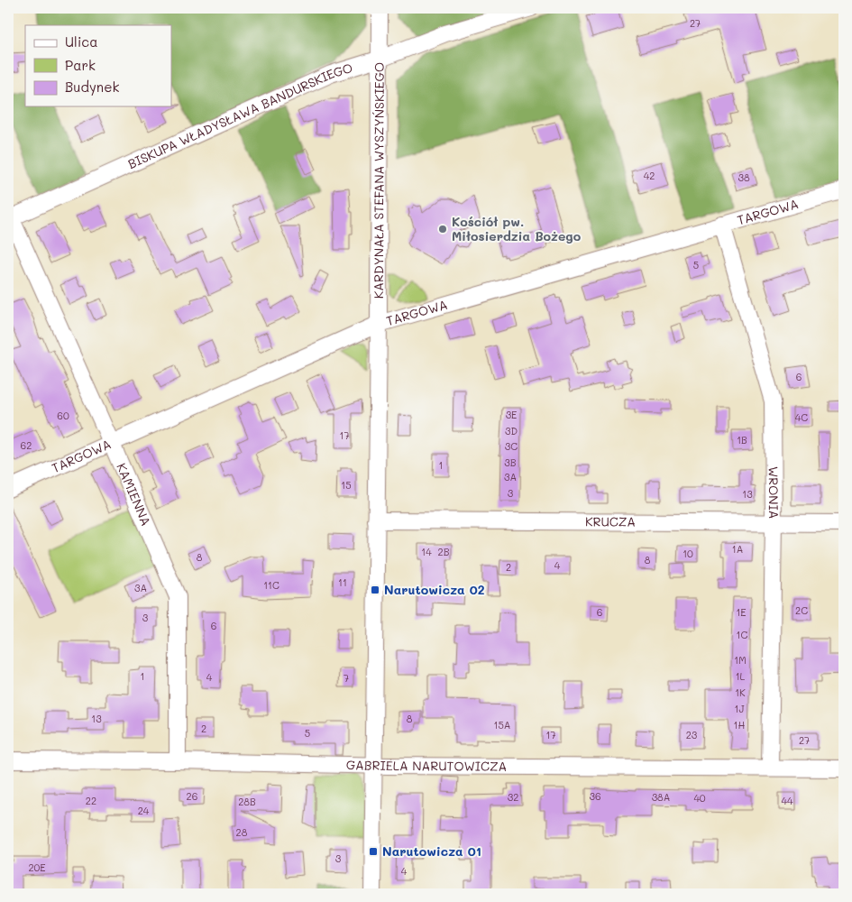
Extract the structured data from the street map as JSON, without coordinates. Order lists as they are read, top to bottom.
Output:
{
  "streets": {
    "street": [
      "BISKUPA WŁADYSŁAWA BANDURSKIEGO",
      "KARDYNAŁA STEFANA WYSZYŃSKIEGO",
      "TARGOWA",
      "WRONIA",
      "KAMIENNA",
      "KRUCZA",
      "GABRIELA NARUTOWICZA"
    ]
  },
  "crossings": [
    ["BISKUPA WŁADYSŁAWA BANDURSKIEGO", "KARDYNAŁA STEFANA WYSZYŃSKIEGO"],
    ["BISKUPA WŁADYSŁAWA BANDURSKIEGO", "KAMIENNA"],
    ["KARDYNAŁA STEFANA WYSZYŃSKIEGO", "TARGOWA"],
    ["KARDYNAŁA STEFANA WYSZYŃSKIEGO", "KRUCZA"],
    ["KARDYNAŁA STEFANA WYSZYŃSKIEGO", "GABRIELA NARUTOWICZA"],
    ["TARGOWA", "WRONIA"],
    ["TARGOWA", "KAMIENNA"],
    ["WRONIA", "KRUCZA"],
    ["WRONIA", "GABRIELA NARUTOWICZA"],
    ["KAMIENNA", "GABRIELA NARUTOWICZA"]
  ],
  "places": {
    "other": ["Kościół pw. Miłosierdzia Bożego"],
    "transit": ["Narutowicza 02", "Narutowicza 01"]
  },
  "house_numbers": [
    "27",
    "42",
    "38",
    "5",
    "6",
    "3E",
    "60",
    "4C",
    "3D",
    "17",
    "1B",
    "62",
    "3C",
    "3B",
    "1",
    "3A",
    "15",
    "3",
    "13",
    "1A",
    "14",
    "2B",
    "10",
    "8",
    "8",
    "4",
    "2",
    "11",
    "11C",
    "3A",
    "2C",
    "6",
    "1E",
    "3",
    "6",
    "1C",
    "1M",
    "1",
    "1L",
    "4",
    "7",
    "1K",
    "1J",
    "13",
    "8",
    "15A",
    "1H",
    "2",
    "5",
    "17",
    "23",
    "27",
    "26",
    "36",
    "32",
    "38A",
    "40",
    "22",
    "44",
    "28B",
    "24",
    "28",
    "3",
    "20E",
    "4"
  ],
  "legend": ["Ulica", "Park", "Budynek"]
}
